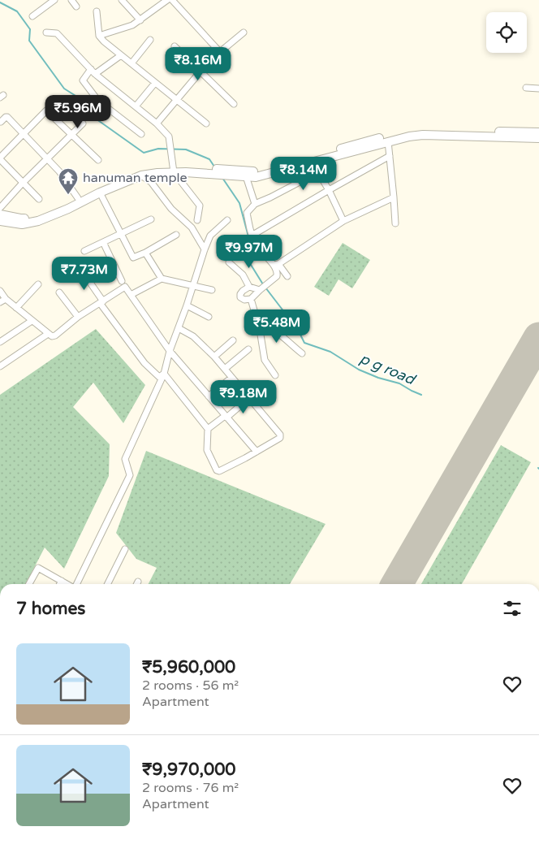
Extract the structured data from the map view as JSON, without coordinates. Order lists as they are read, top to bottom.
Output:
{
  "water": ["p g road"],
  "places": {
    "temple": ["hanuman temple"]
  },
  "page": {
    "price": [
      "₹8.16M",
      "₹5.96M",
      "₹8.14M",
      "₹9.97M",
      "₹7.73M",
      "₹5.48M",
      "₹9.18M"
    ],
    "heading": "7 homes",
    "list": [
      {
        "name": "₹5,960,000",
        "note": "2 rooms · 56 m² · Apartment"
      },
      {
        "name": "₹9,970,000",
        "note": "2 rooms · 76 m² · Apartment"
      }
    ]
  }
}
